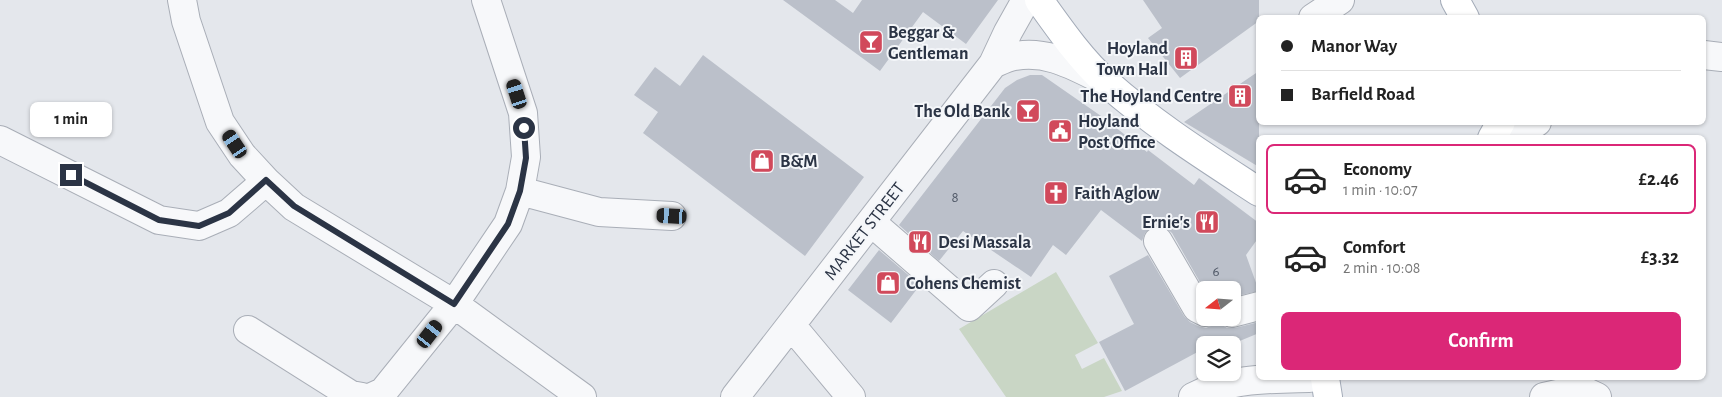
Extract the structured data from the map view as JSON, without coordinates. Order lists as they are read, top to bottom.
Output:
{
  "streets": {
    "street": ["MARKET STREET"]
  },
  "places": {
    "bar": ["Beggar & Gentleman", "The Old Bank"],
    "building": ["Hoyland Town Hall", "The Hoyland Centre"],
    "public building": ["Hoyland Post Office"],
    "shop": ["B&M", "Cohens Chemist"],
    "church": ["Faith Aglow"],
    "restaurant": ["Ernie's", "Desi Massala"]
  },
  "house_numbers": ["8", "6"],
  "north": "left",
  "page": {
    "banner": ["Manor Way", "Barfield Road"],
    "bubble": "1 min",
    "list": [
      {
        "name": "Economy",
        "note": "1 min · 10:07",
        "value": "£2.46"
      },
      {
        "name": "Comfort",
        "note": "2 min · 10:08",
        "value": "£3.32"
      }
    ],
    "buttons": "Confirm"
  }
}
